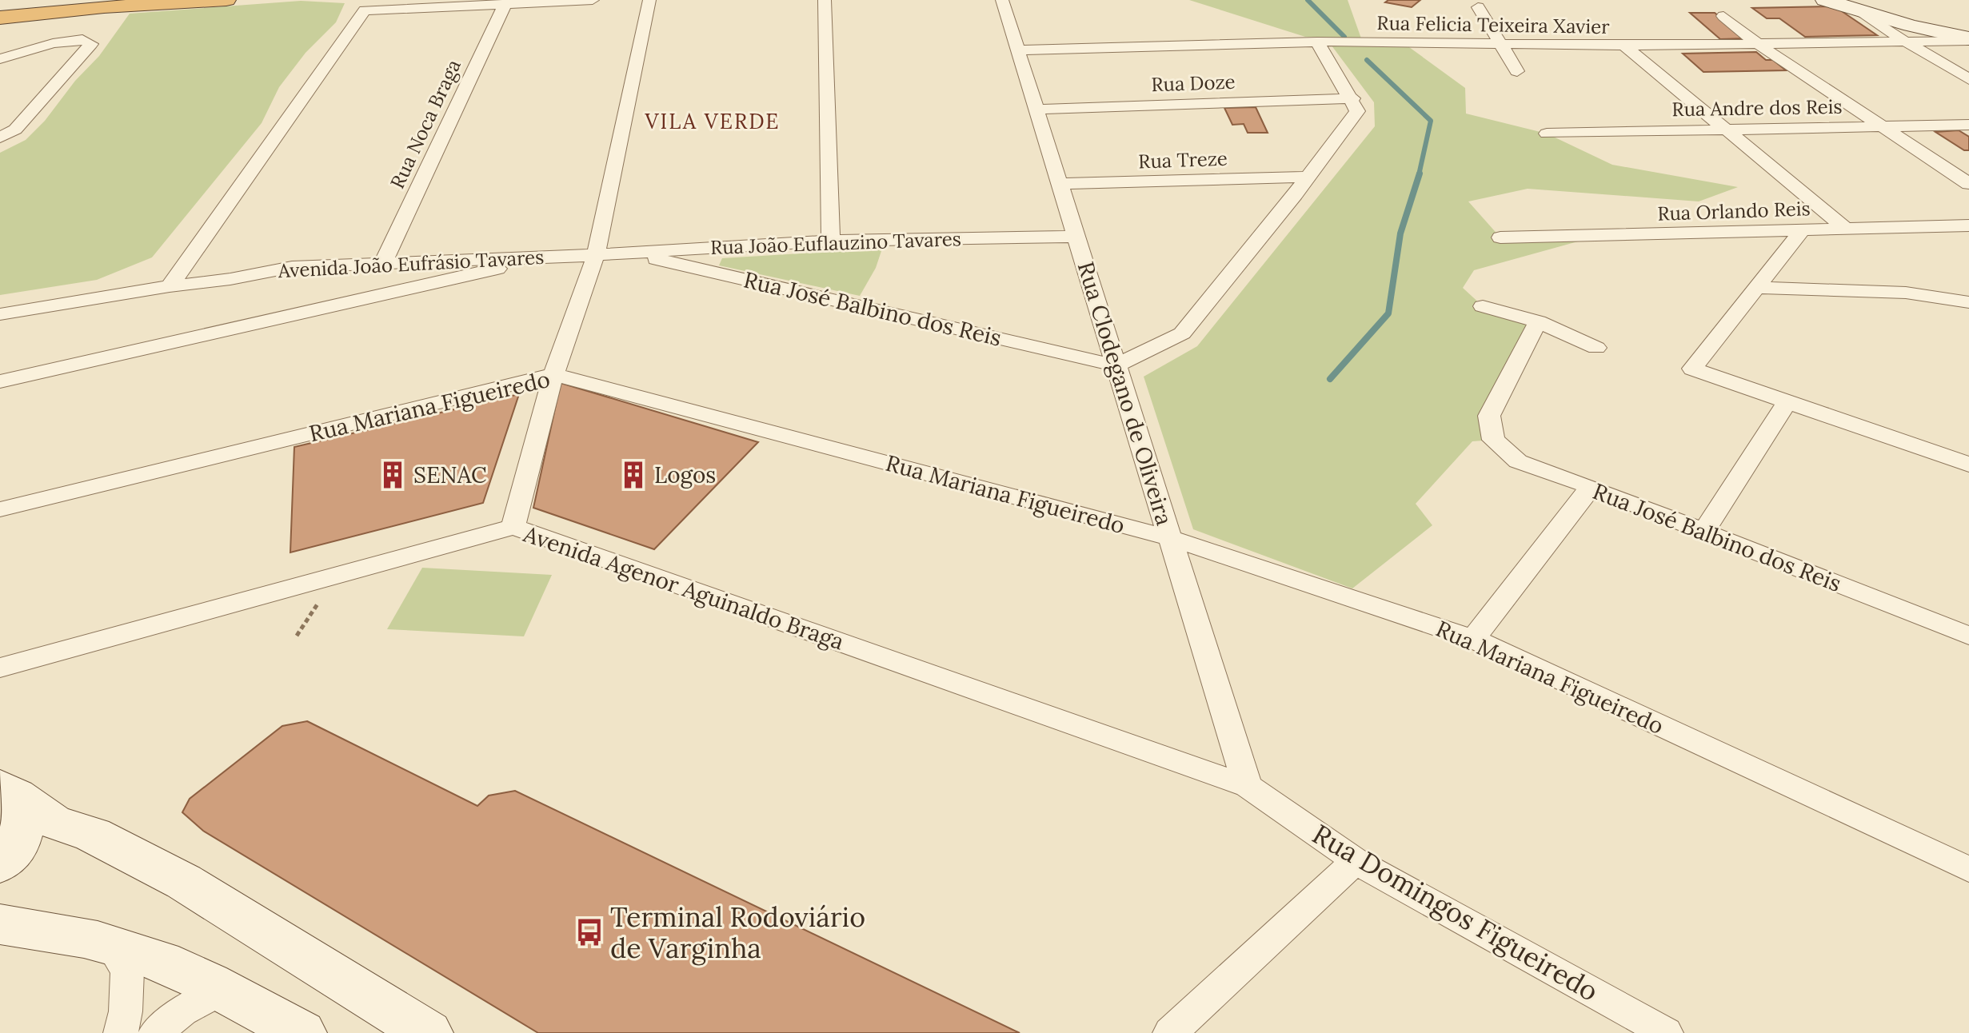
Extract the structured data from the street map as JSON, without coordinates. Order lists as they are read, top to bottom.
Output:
{
  "streets": {
    "street": [
      "Rua Felicia Teixeira Xavier",
      "Rua Doze",
      "Rua Andre dos Reis",
      "Rua Noca Braga",
      "Rua Treze",
      "Rua Orlando Reis",
      "Rua João Euflauzino Tavares",
      "Avenida João Eufrásio Tavares",
      "Rua José Balbino dos Reis",
      "Rua Clodegano de Oliveira",
      "Rua Mariana Figueiredo",
      "Avenida Agenor Aguinaldo Braga",
      "Rua Domingos Figueiredo"
    ]
  },
  "crossings": [
    ["Rua Felicia Teixeira Xavier", "Rua Clodegano de Oliveira"],
    ["Rua Doze", "Rua Clodegano de Oliveira"],
    ["Rua Noca Braga", "Avenida João Eufrásio Tavares"],
    ["Rua Treze", "Rua Clodegano de Oliveira"],
    ["Rua João Euflauzino Tavares", "Avenida João Eufrásio Tavares"],
    ["Rua João Euflauzino Tavares", "Rua José Balbino dos Reis"],
    ["Rua João Euflauzino Tavares", "Rua Clodegano de Oliveira"],
    ["Rua José Balbino dos Reis", "Rua Clodegano de Oliveira"],
    ["Rua Clodegano de Oliveira", "Rua Mariana Figueiredo"],
    ["Rua Clodegano de Oliveira", "Avenida Agenor Aguinaldo Braga"],
    ["Rua Clodegano de Oliveira", "Rua Domingos Figueiredo"],
    ["Avenida Agenor Aguinaldo Braga", "Rua Domingos Figueiredo"]
  ],
  "districts": ["VILA VERDE"],
  "places": {
    "building": ["SENAC", "Logos"],
    "bus stop": ["Terminal Rodoviário de Varginha"]
  }
}
